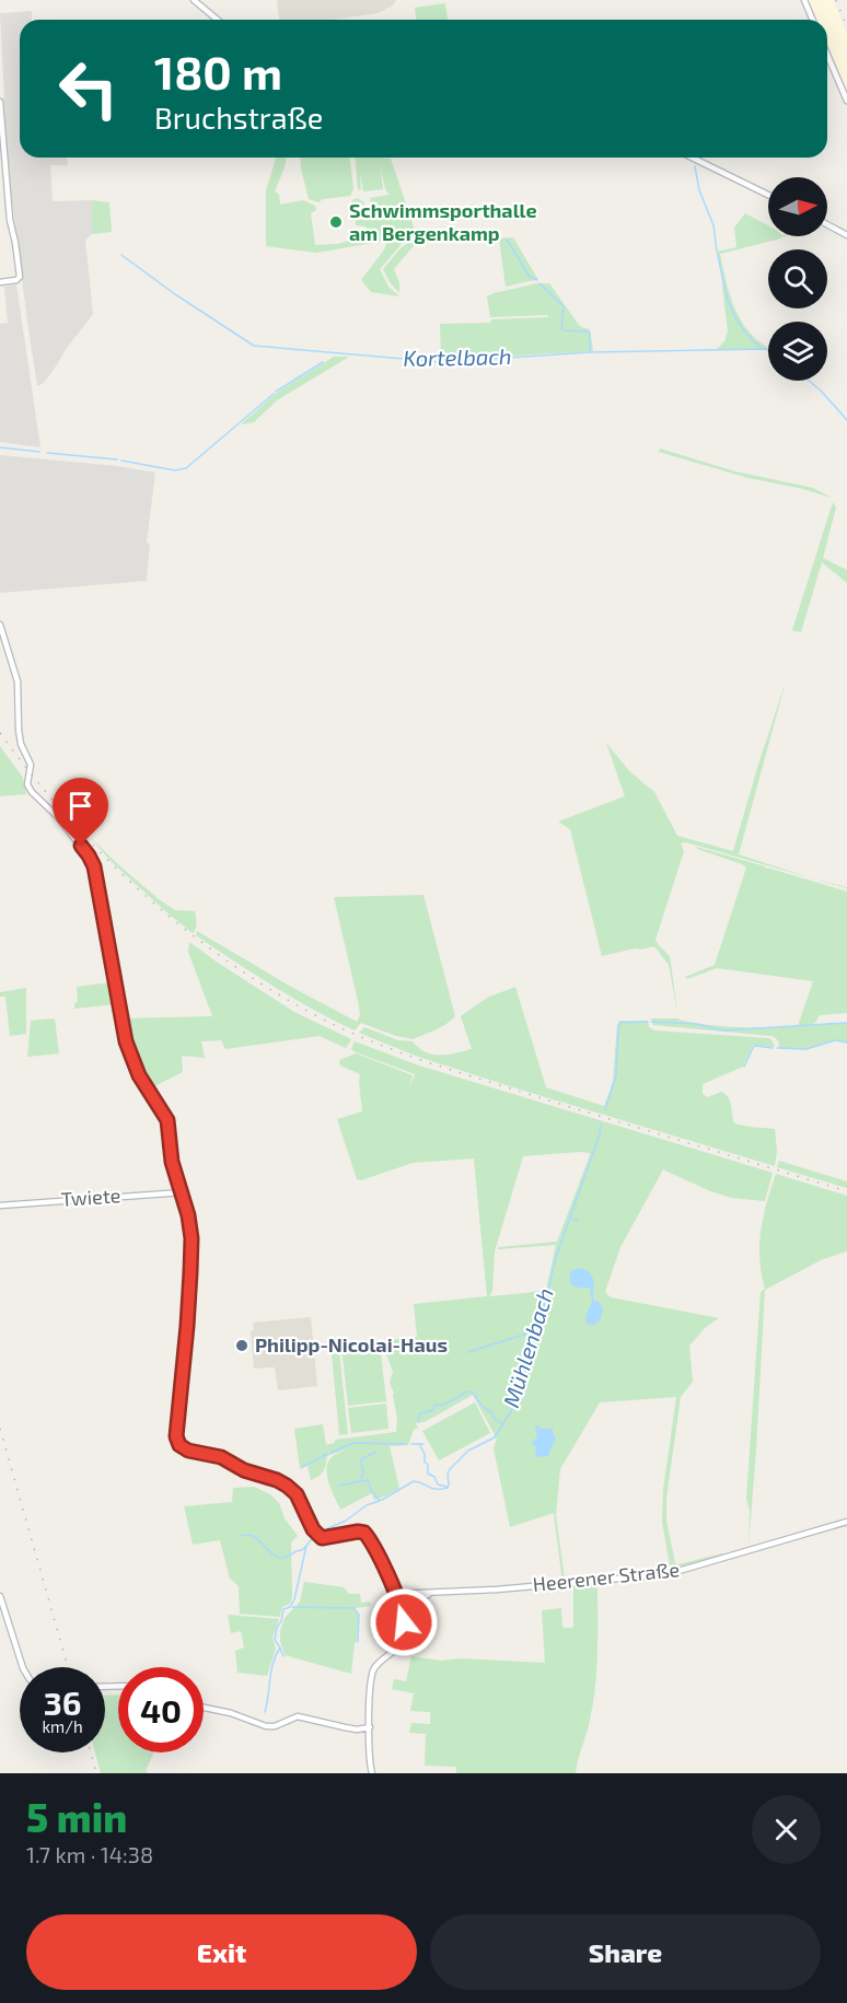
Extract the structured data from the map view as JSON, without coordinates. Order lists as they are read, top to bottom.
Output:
{
  "streets": {
    "street": ["Twiete", "Heerener Straße"]
  },
  "water": ["Kortelbach", "Mühlenbach"],
  "places": ["Schwimmsporthalle am Bergenkamp", "Philipp-Nicolai-Haus"],
  "north": "right",
  "page": {
    "turn": ["180 m", "Bruchstraße"],
    "speed": "36 km/h",
    "limit": "40",
    "heading": ["5 min", "1.7 km · 14:38"],
    "buttons": ["Exit", "Share"]
  }
}
